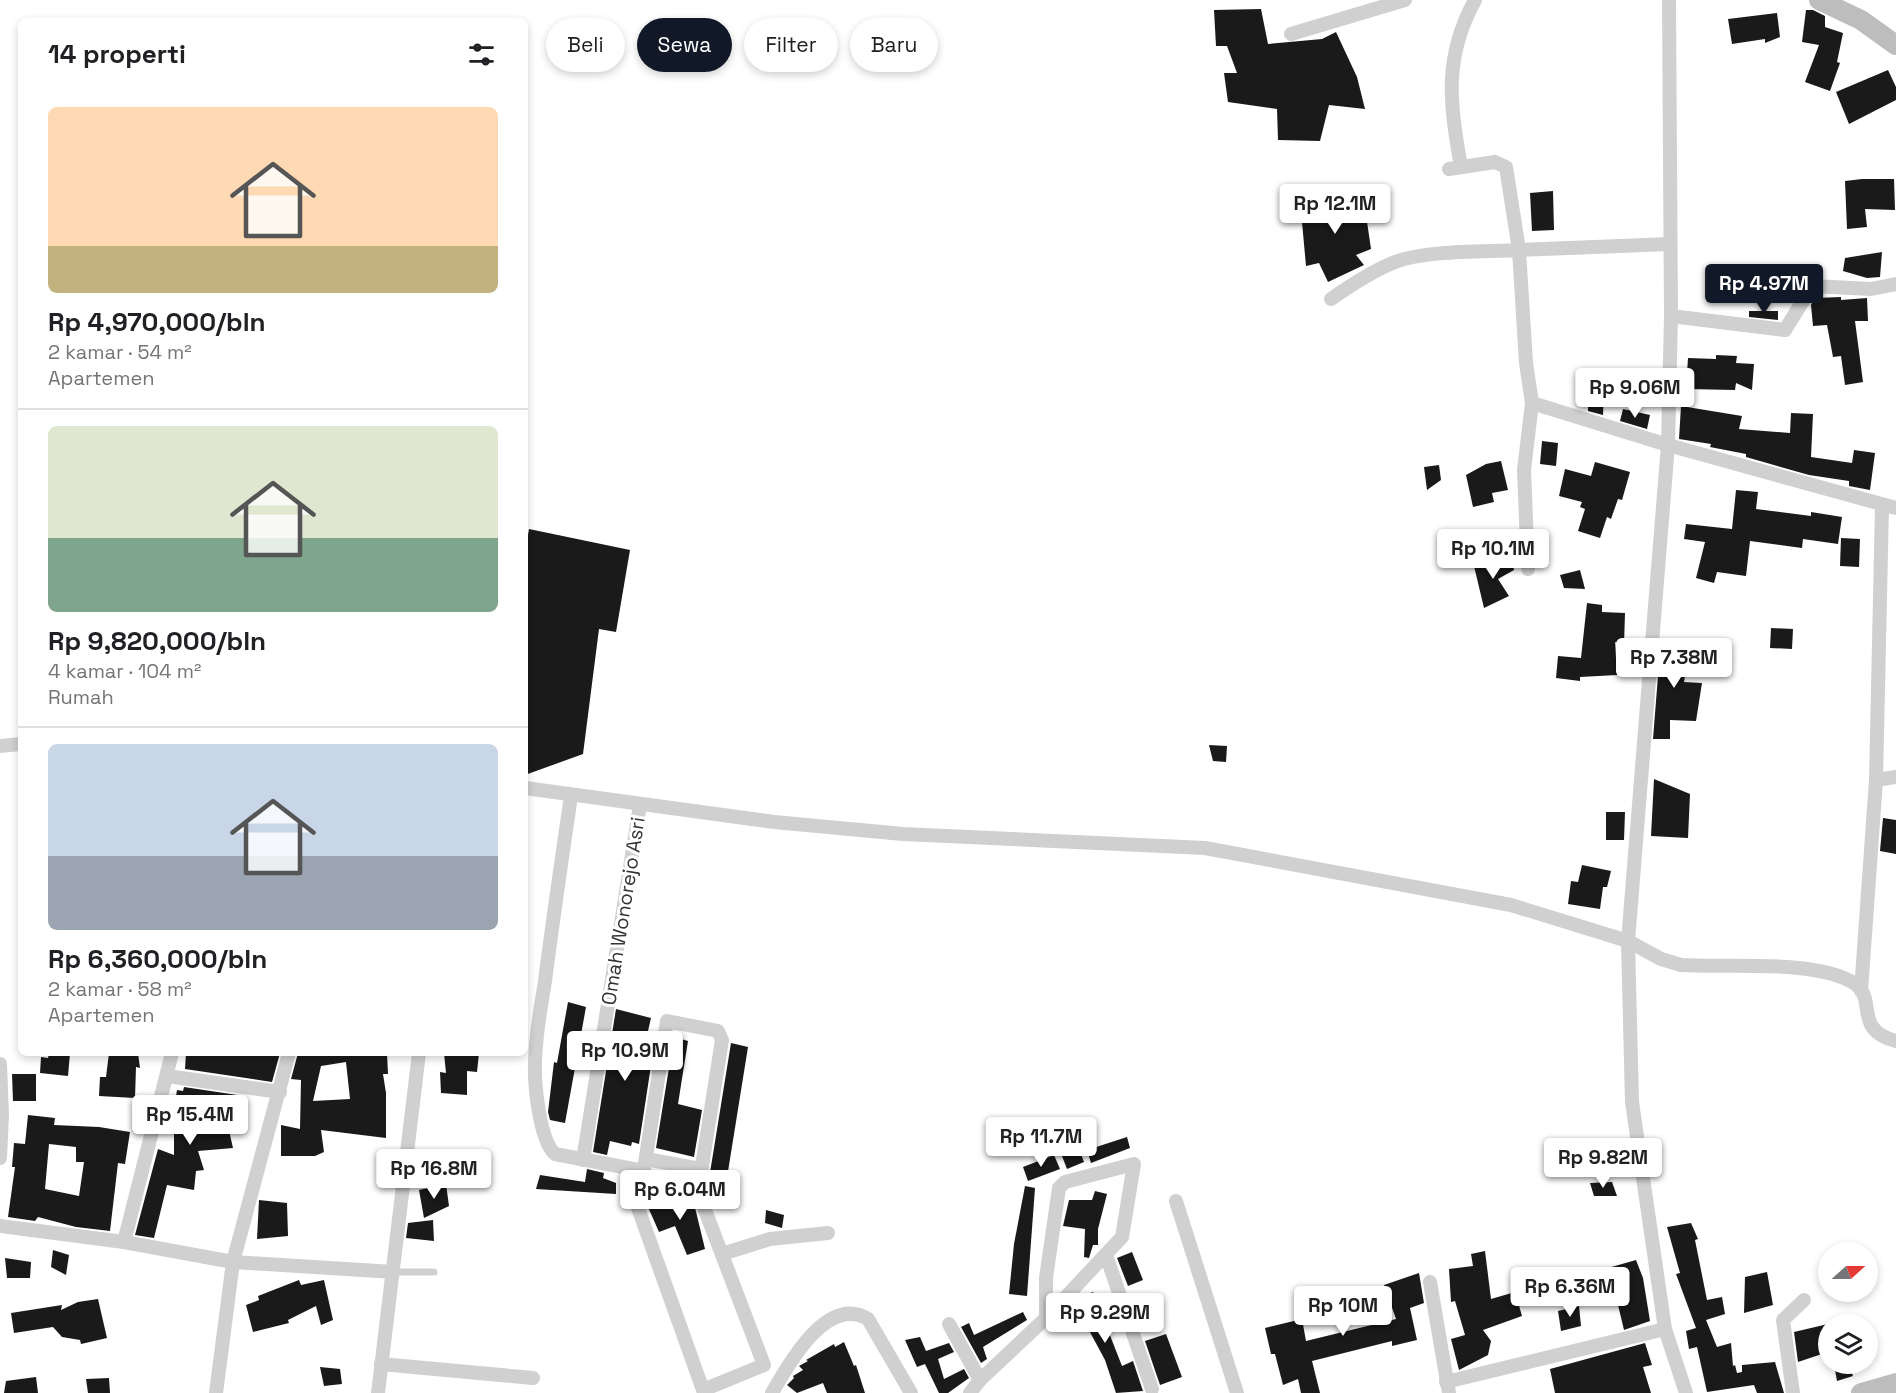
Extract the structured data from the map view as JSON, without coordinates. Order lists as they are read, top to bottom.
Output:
{
  "streets": {
    "street": ["Omah Wonorejo Asri"]
  },
  "north": "right",
  "page": {
    "chip": [
      "Beli",
      "Sewa",
      "Filter",
      "Baru"
    ],
    "heading": "14 properti",
    "list": [
      {
        "name": "Rp 4,970,000/bln",
        "note": "2 kamar · 54 m² · Apartemen"
      },
      {
        "name": "Rp 9,820,000/bln",
        "note": "4 kamar · 104 m² · Rumah"
      },
      {
        "name": "Rp 6,360,000/bln",
        "note": "2 kamar · 58 m² · Apartemen"
      }
    ],
    "price": [
      "Rp 12.1M",
      "Rp 4.97M",
      "Rp 9.06M",
      "Rp 10.1M",
      "Rp 7.38M",
      "Rp 10.9M",
      "Rp 15.4M",
      "Rp 11.7M",
      "Rp 9.82M",
      "Rp 16.8M",
      "Rp 6.04M",
      "Rp 6.36M",
      "Rp 10M",
      "Rp 9.29M"
    ]
  }
}
